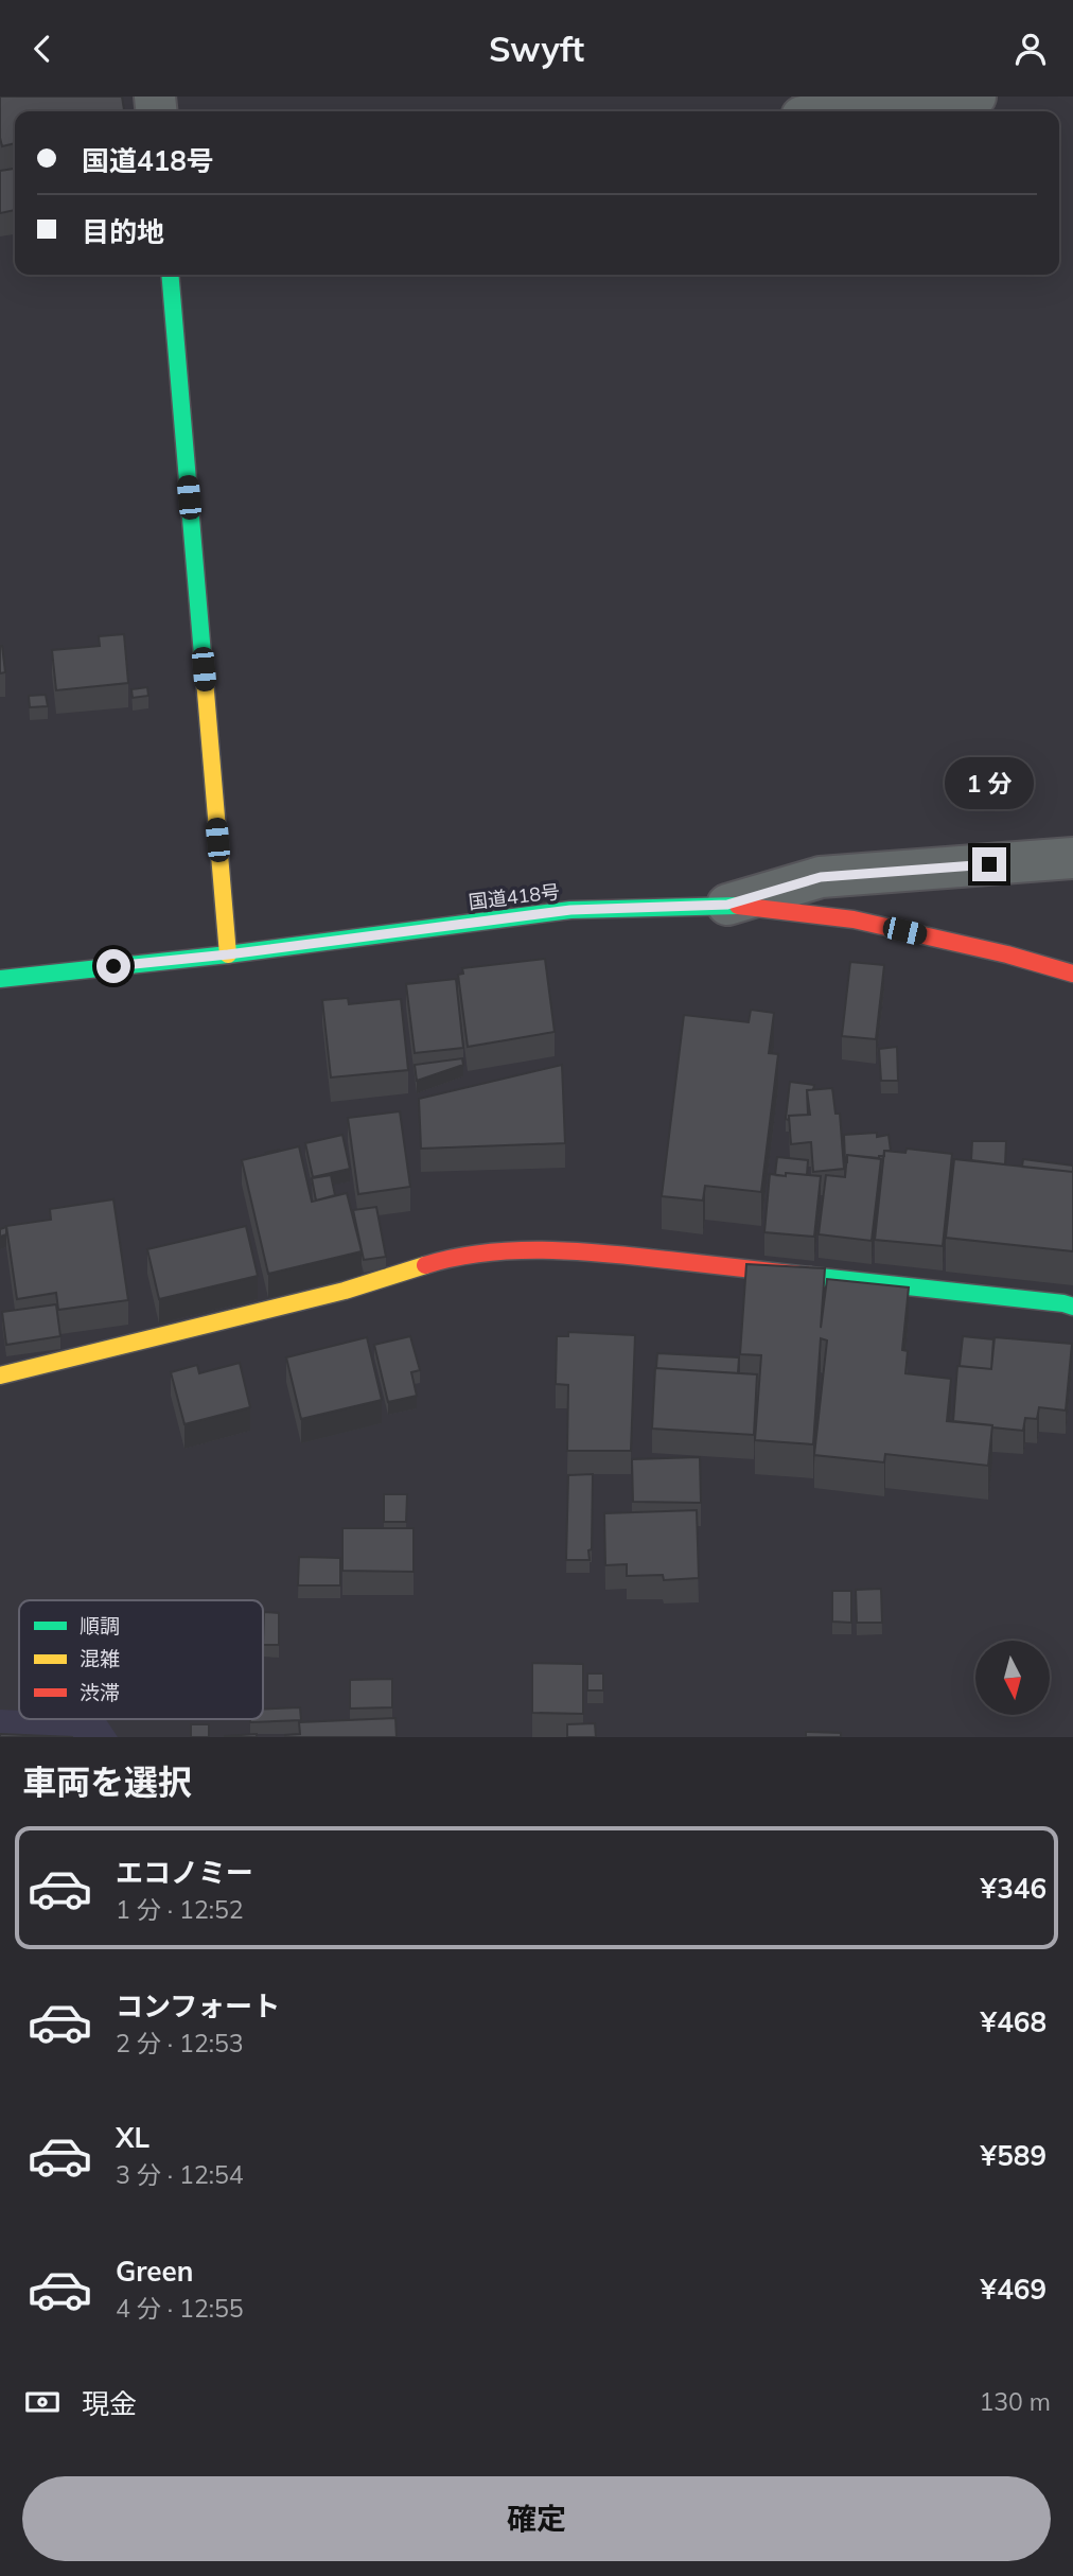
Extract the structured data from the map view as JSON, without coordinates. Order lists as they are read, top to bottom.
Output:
{
  "streets": {
    "main road": ["国道418号"]
  },
  "legend": ["順調", "混雑", "渋滞"],
  "north": "bottom",
  "page": {
    "header": "Swyft",
    "banner": ["国道418号", "目的地"],
    "bubble": "1 分",
    "heading": "車両を選択",
    "list": [
      {
        "name": "エコノミー",
        "note": "1 分 · 12:52",
        "value": "¥346"
      },
      {
        "name": "コンフォート",
        "note": "2 分 · 12:53",
        "value": "¥468"
      },
      {
        "name": "XL",
        "note": "3 分 · 12:54",
        "value": "¥589"
      },
      {
        "name": "Green",
        "note": "4 分 · 12:55",
        "value": "¥469"
      }
    ],
    "pay": ["現金", "130 m"],
    "buttons": "確定"
  }
}
